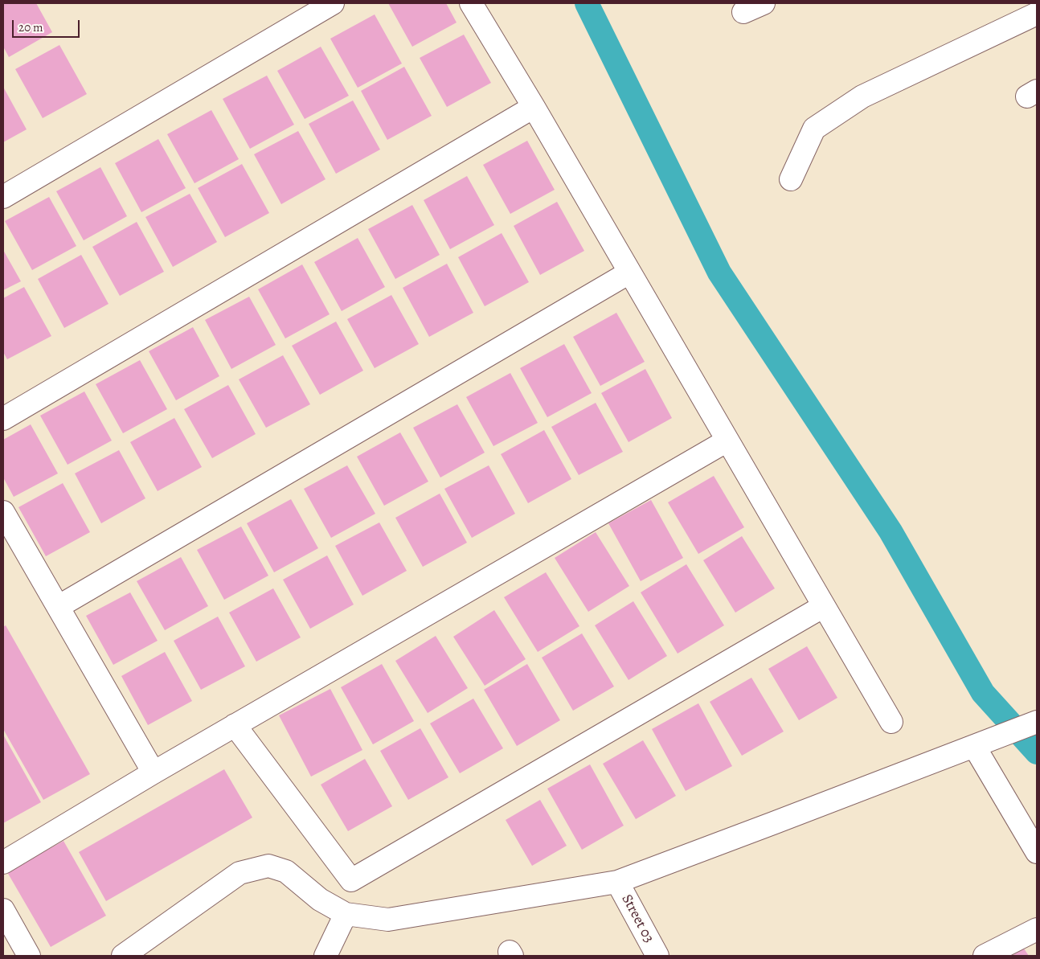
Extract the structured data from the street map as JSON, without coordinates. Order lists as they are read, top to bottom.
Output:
{
  "streets": {
    "street": ["Street 03"]
  },
  "scale_bar": "20 m"
}
